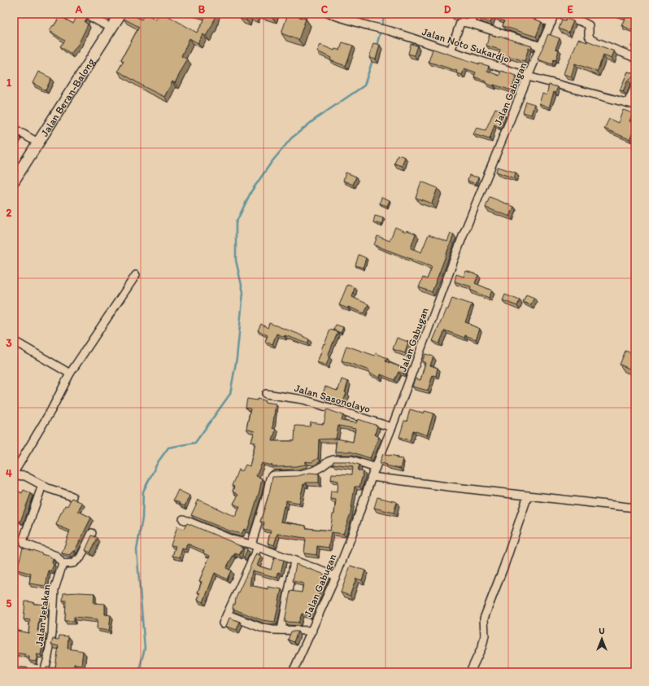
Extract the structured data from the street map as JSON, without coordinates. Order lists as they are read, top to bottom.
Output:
{
  "streets": {
    "main road": ["Jalan Beran-Balong"],
    "street": [
      "Jalan Noto Sukardjo",
      "Jalan Gabugan",
      "Jalan Sasonolayo",
      "Jalan Jetakan"
    ]
  },
  "crossings": [
    ["Jalan Noto Sukardjo", "Jalan Gabugan"],
    ["Jalan Gabugan", "Jalan Sasonolayo"]
  ],
  "north": "top",
  "grid": {
    "columns": [
      "A",
      "B",
      "C",
      "D",
      "E"
    ],
    "rows": [
      "1",
      "2",
      "3",
      "4",
      "5"
    ]
  }
}
